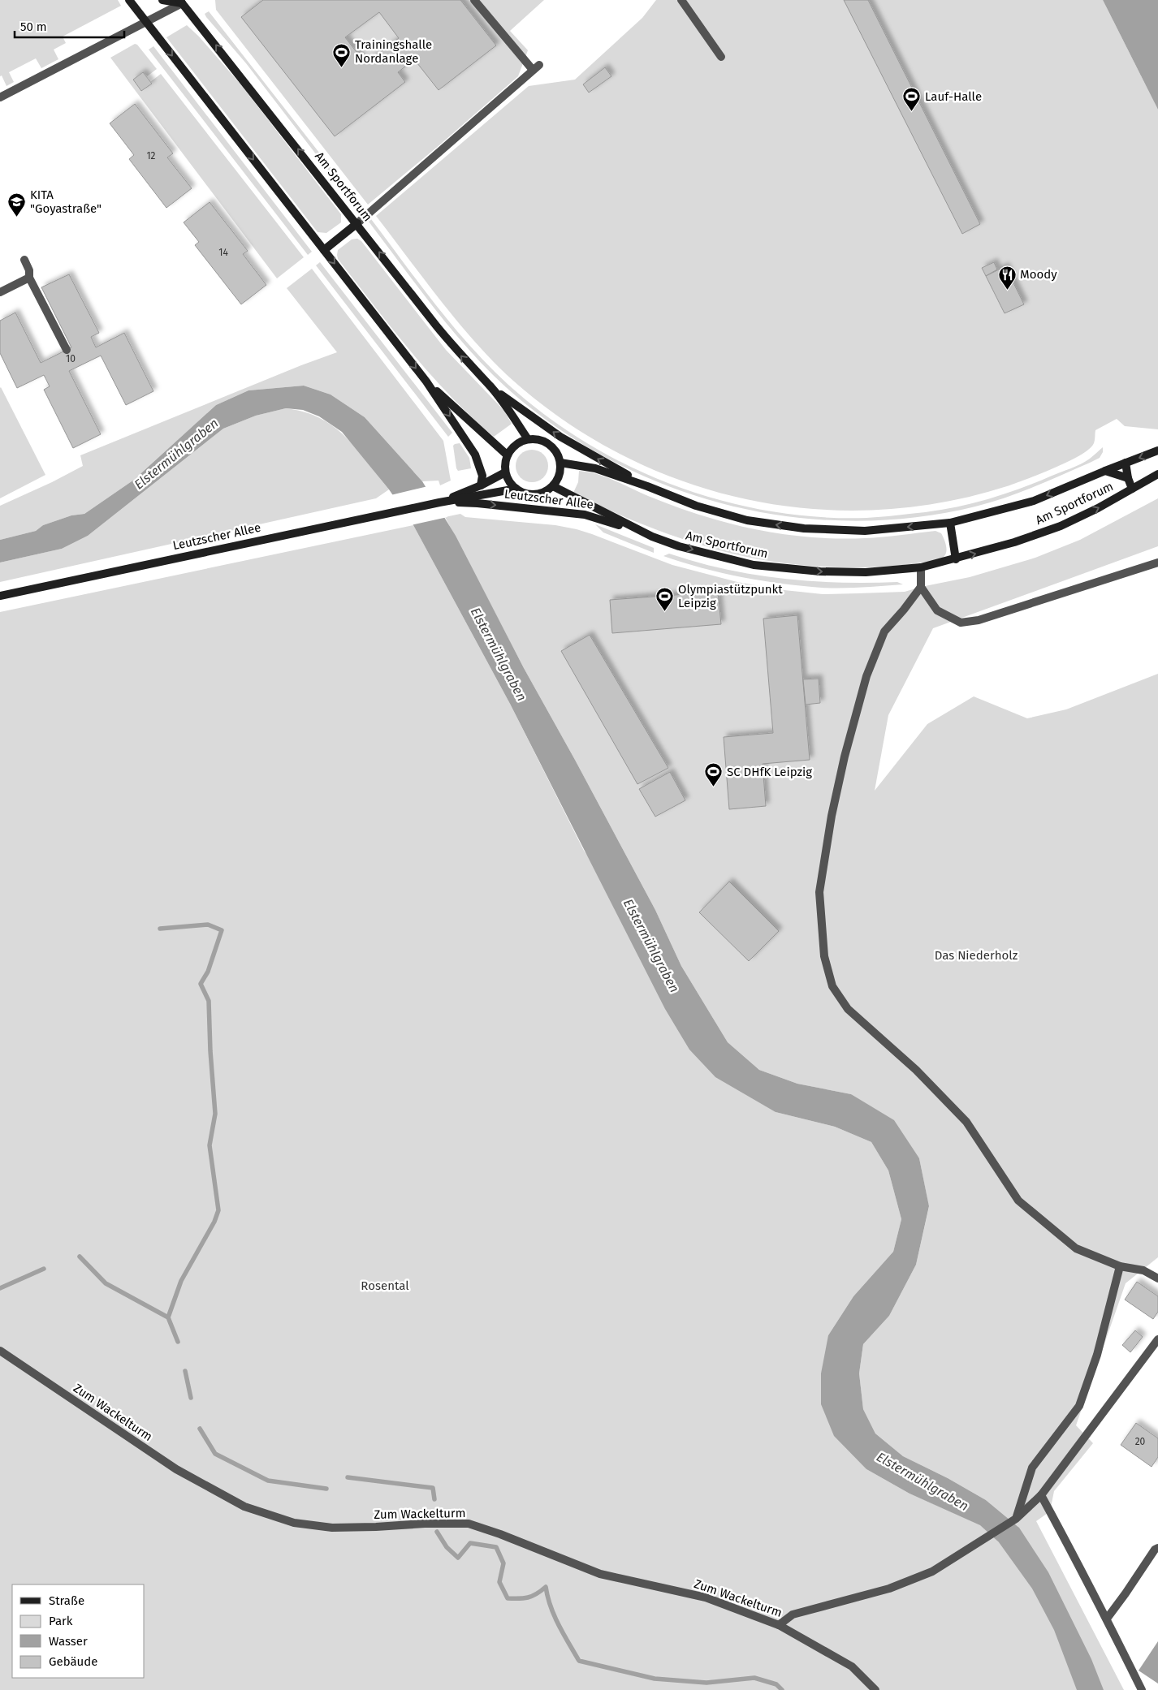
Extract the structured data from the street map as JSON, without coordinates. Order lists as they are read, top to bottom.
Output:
{
  "streets": {
    "main road": ["Am Sportforum", "Leutzscher Allee"],
    "street": ["Zum Wackelturm"]
  },
  "crossings": [
    ["Am Sportforum", "Leutzscher Allee"]
  ],
  "water": ["Elstermühlgraben"],
  "parks": ["Das Niederholz", "Rosental"],
  "places": {
    "sports": [
      "Trainingshalle Nordanlage",
      "Lauf-Halle",
      "Olympiastützpunkt Leipzig",
      "SC DHfK Leipzig"
    ],
    "school or university": ["KITA \"Goyastraße\""],
    "restaurant": ["Moody"]
  },
  "house_numbers": [
    "12",
    "14",
    "10",
    "20"
  ],
  "legend": [
    "Straße",
    "Park",
    "Wasser",
    "Gebäude"
  ],
  "scale_bar": "50 m"
}
